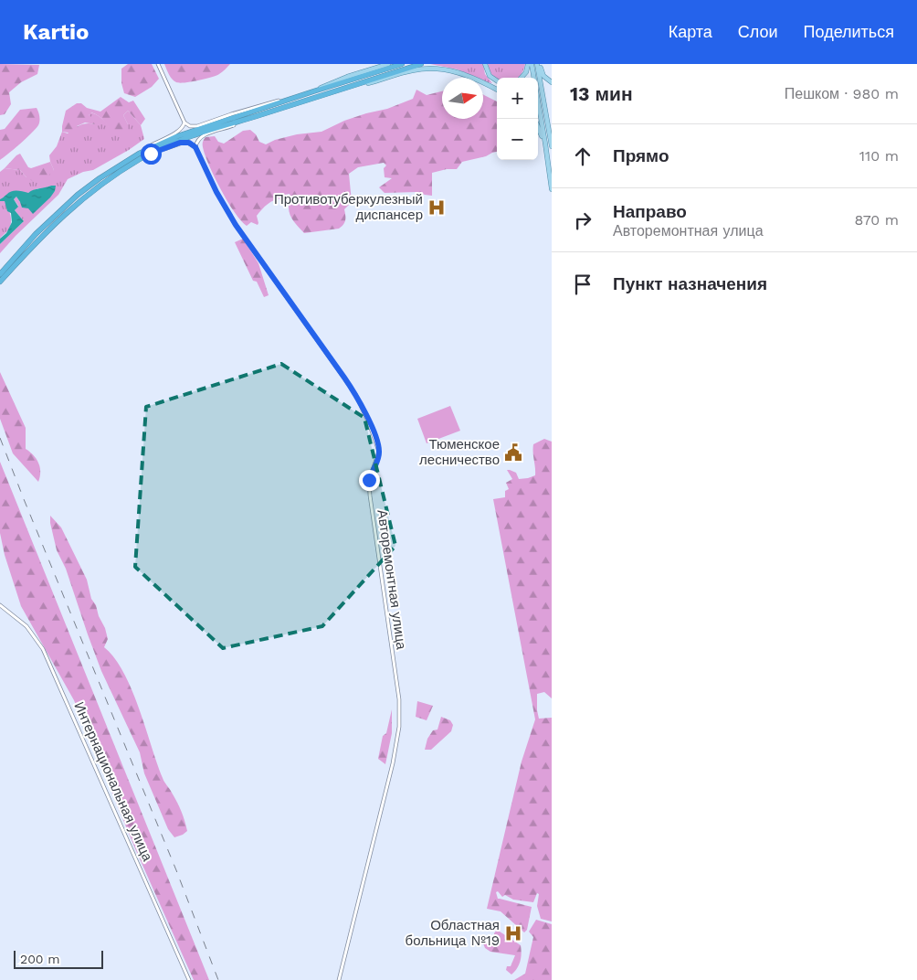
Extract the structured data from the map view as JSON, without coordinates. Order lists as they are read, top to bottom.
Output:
{
  "streets": {
    "street": ["Авторемонтная улица", "Интернациональная улица"]
  },
  "places": {
    "hospital": ["Противотуберкулезный диспансер", "Областная больница №19"],
    "public building": ["Тюменское лесничество"]
  },
  "scale_bar": "200 m",
  "north": "right",
  "page": {
    "header": "Kartio",
    "nav": ["Карта", "Слои", "Поделиться"],
    "heading": ["13 мин", "Пешком · 980 m"],
    "map_buttons": ["+", "−"],
    "list": [
      ["Прямо", "110 m"],
      ["Направо", "Авторемонтная улица", "870 m"],
      "Пункт назначения"
    ],
    "scale": "200 m"
  }
}
